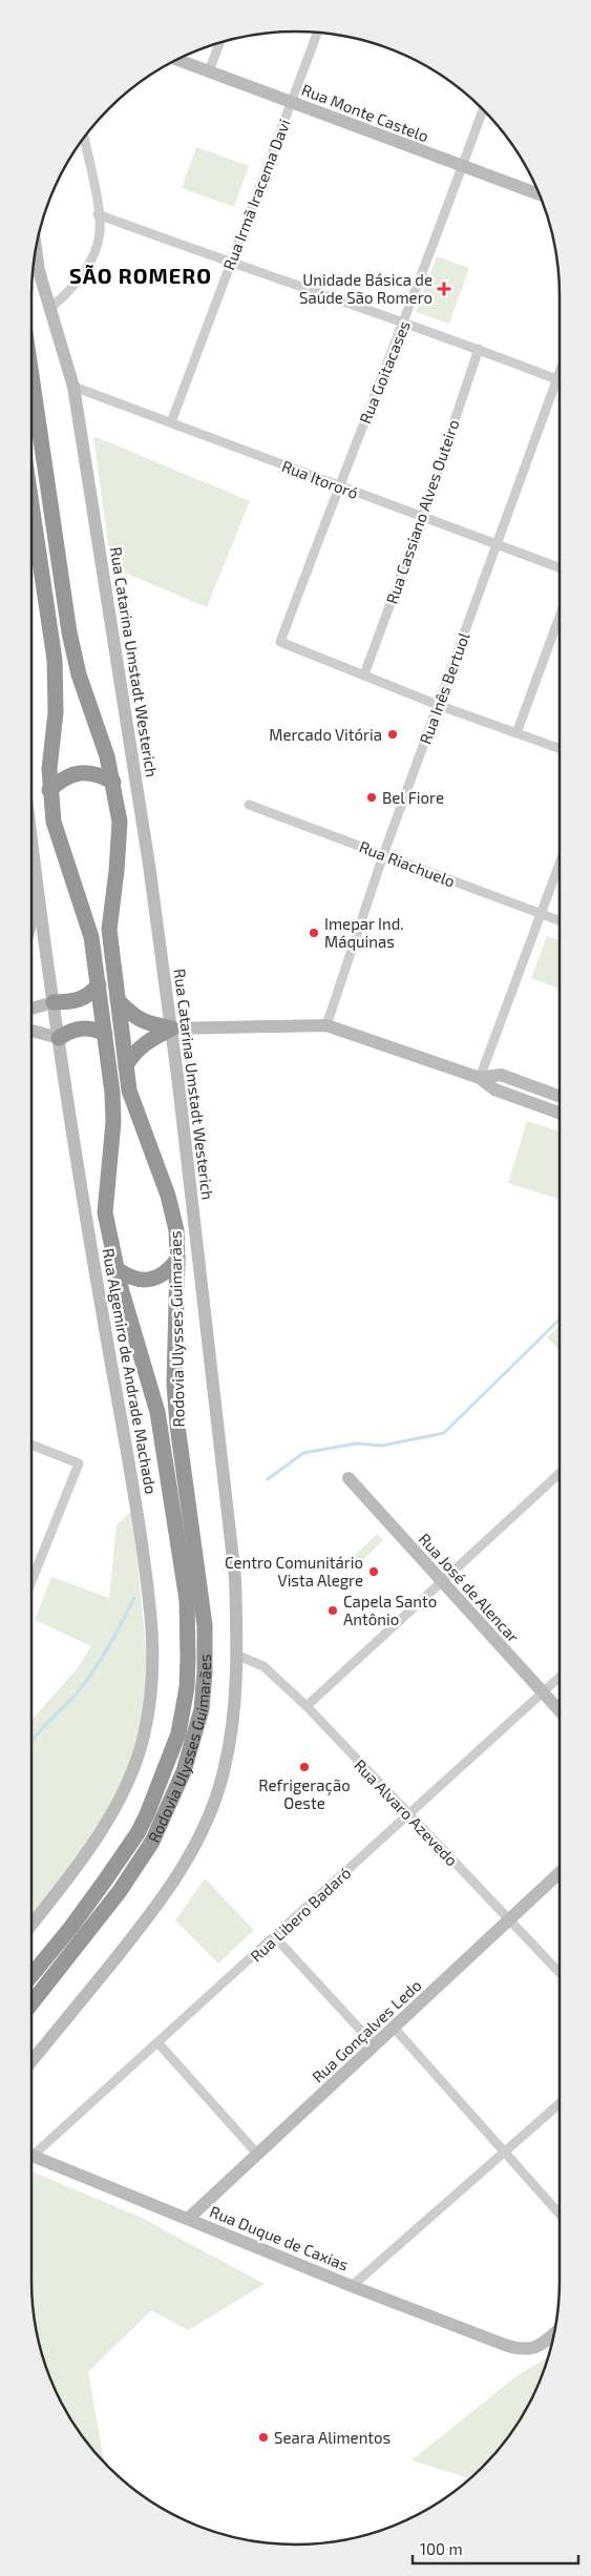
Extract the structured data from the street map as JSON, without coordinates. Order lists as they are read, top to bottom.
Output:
{
  "streets": {
    "highway": ["Rodovia Ulysses Guimarães"],
    "street": [
      "Rua Monte Castelo",
      "Rua Irmã Iracema Davi",
      "Rua Goitacases",
      "Rua Itororó",
      "Rua Cassiano Alves Outeiro",
      "Rua Catarina Umstadt Westerich",
      "Rua Inês Bertuol",
      "Rua Riachuelo",
      "Rua Algemiro de Andrade Machado",
      "Rua José de Alencar",
      "Rua Alvaro Azevedo",
      "Rua Libero Badaró",
      "Rua Gonçalves Ledo",
      "Rua Duque de Caxias"
    ]
  },
  "crossings": [
    ["Rua Monte Castelo", "Rua Irmã Iracema Davi"],
    ["Rua Monte Castelo", "Rua Goitacases"],
    ["Rua Irmã Iracema Davi", "Rua Itororó"],
    ["Rua Goitacases", "Rua Itororó"],
    ["Rua Goitacases", "Rua Cassiano Alves Outeiro"],
    ["Rua Itororó", "Rua Cassiano Alves Outeiro"],
    ["Rua Itororó", "Rua Catarina Umstadt Westerich"],
    ["Rua Itororó", "Rua Inês Bertuol"],
    ["Rua Catarina Umstadt Westerich", "Rua Alvaro Azevedo"],
    ["Rua Inês Bertuol", "Rua Riachuelo"],
    ["Rua José de Alencar", "Rua Libero Badaró"],
    ["Rua Alvaro Azevedo", "Rua Libero Badaró"],
    ["Rua Alvaro Azevedo", "Rua Gonçalves Ledo"],
    ["Rua Gonçalves Ledo", "Rua Duque de Caxias"]
  ],
  "districts": ["SÃO ROMERO"],
  "places": {
    "health": ["Unidade Básica de Saúde São Romero"],
    "other": [
      "Mercado Vitória",
      "Bel Fiore",
      "Imepar Ind. Máquinas",
      "Centro Comunitário Vista Alegre",
      "Capela Santo Antônio",
      "Refrigeração Oeste",
      "Seara Alimentos"
    ]
  },
  "scale_bar": "100 m"
}
